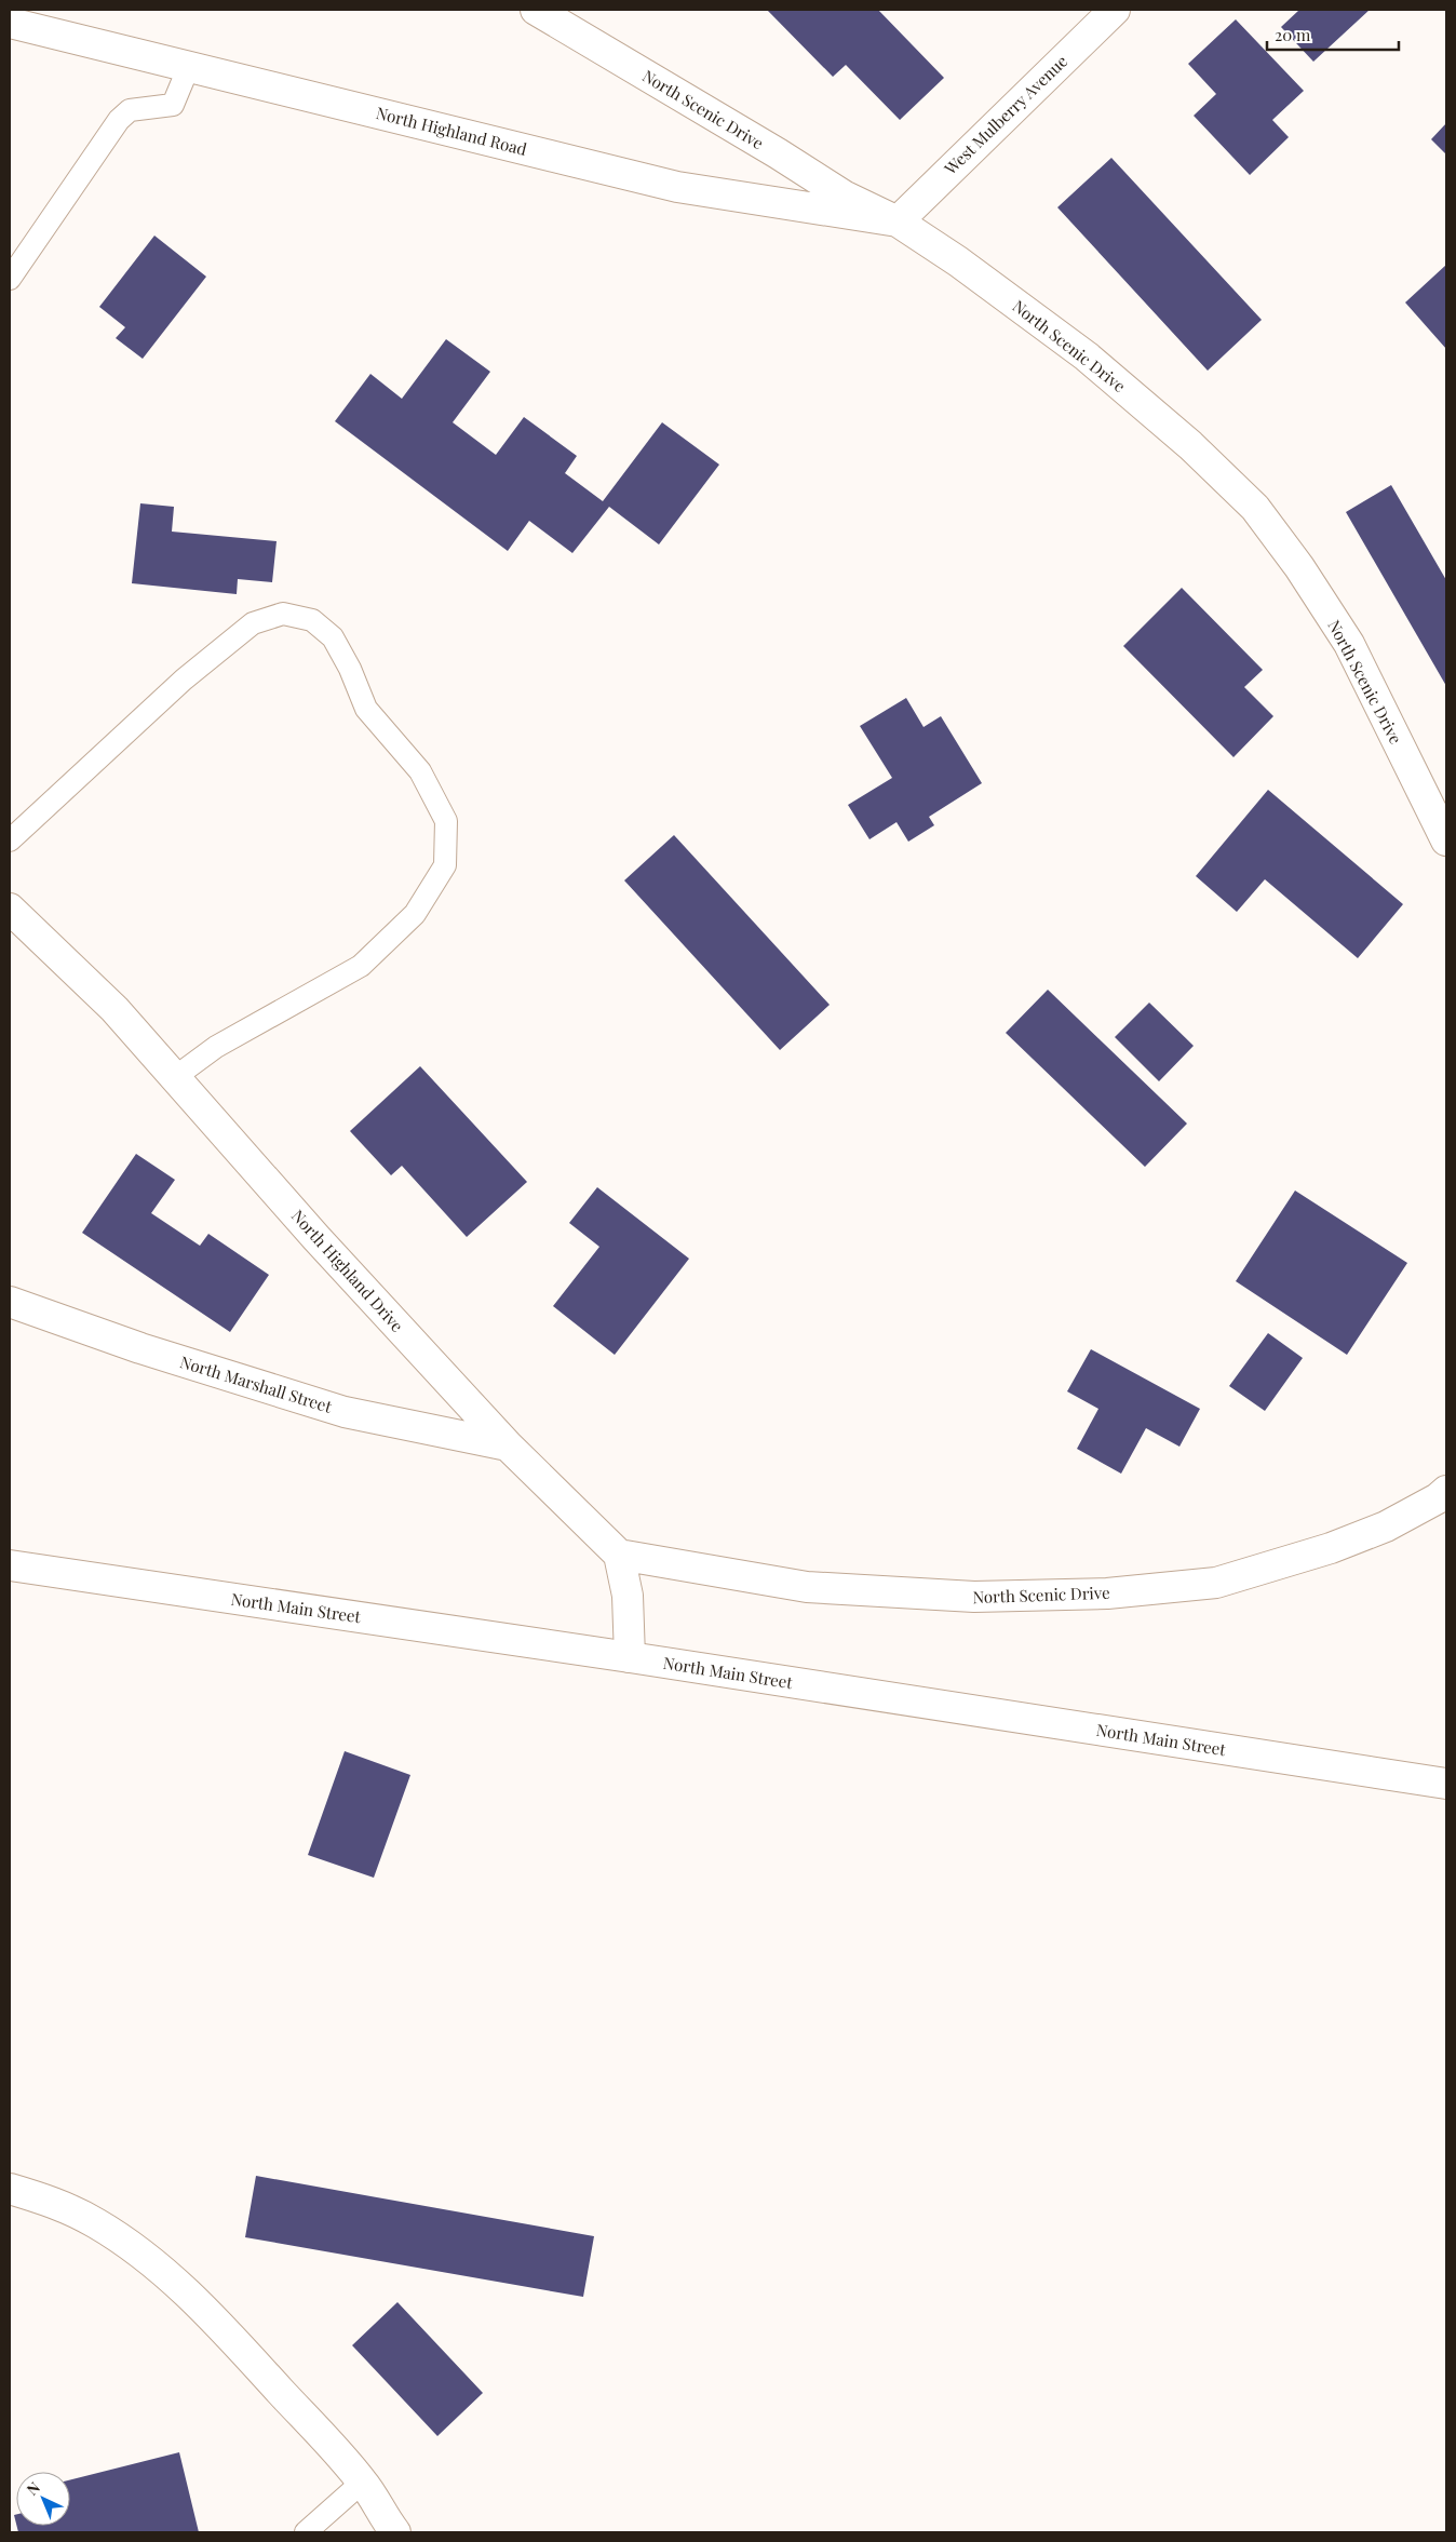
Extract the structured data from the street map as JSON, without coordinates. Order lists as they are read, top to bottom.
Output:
{
  "streets": {
    "street": [
      "North Scenic Drive",
      "West Mulberry Avenue",
      "North Highland Road",
      "North Highland Drive",
      "North Marshall Street",
      "North Main Street"
    ]
  },
  "crossings": [
    ["North Scenic Drive", "West Mulberry Avenue"],
    ["North Scenic Drive", "North Highland Road"],
    ["North Scenic Drive", "North Highland Drive"],
    ["West Mulberry Avenue", "North Highland Road"],
    ["North Highland Drive", "North Marshall Street"]
  ],
  "scale_bar": "20 m",
  "north": "top left"
}
